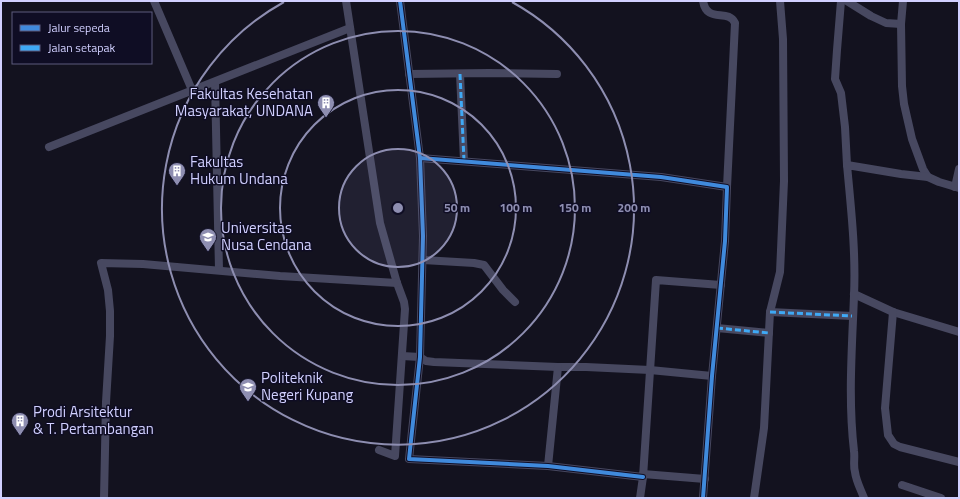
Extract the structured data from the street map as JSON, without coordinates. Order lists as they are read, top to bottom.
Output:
{
  "places": {
    "building": ["Fakultas Kesehatan Masyarakat, UNDANA", "Fakultas Hukum Undana", "Prodi Arsitektur & T. Pertambangan"],
    "school or university": ["Universitas Nusa Cendana", "Politeknik Negeri Kupang"]
  },
  "legend": ["Jalur sepeda", "Jalan setapak"],
  "rings": [
    "50 m",
    "100 m",
    "150 m",
    "200 m"
  ]
}
